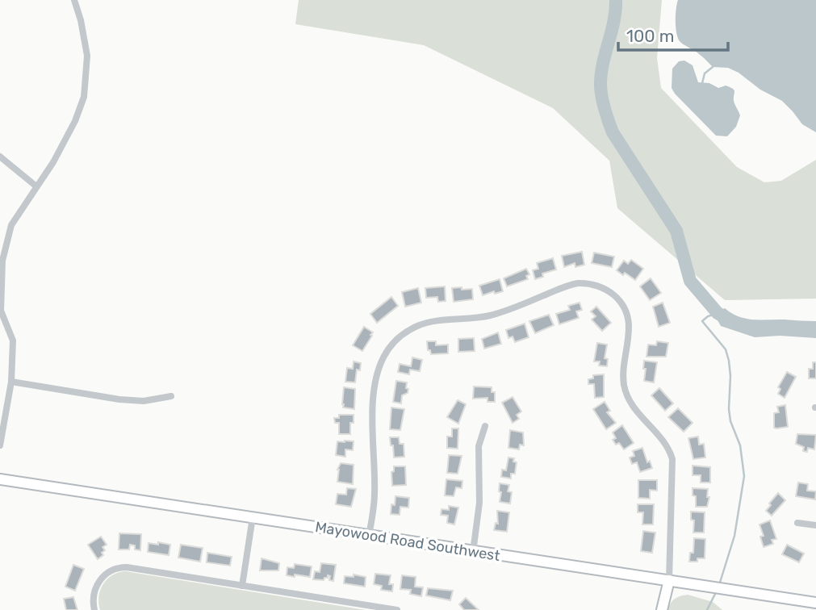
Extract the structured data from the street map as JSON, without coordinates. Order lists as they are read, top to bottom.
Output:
{
  "streets": {
    "street": ["Mayowood Road Southwest"]
  },
  "scale_bar": "100 m"
}
